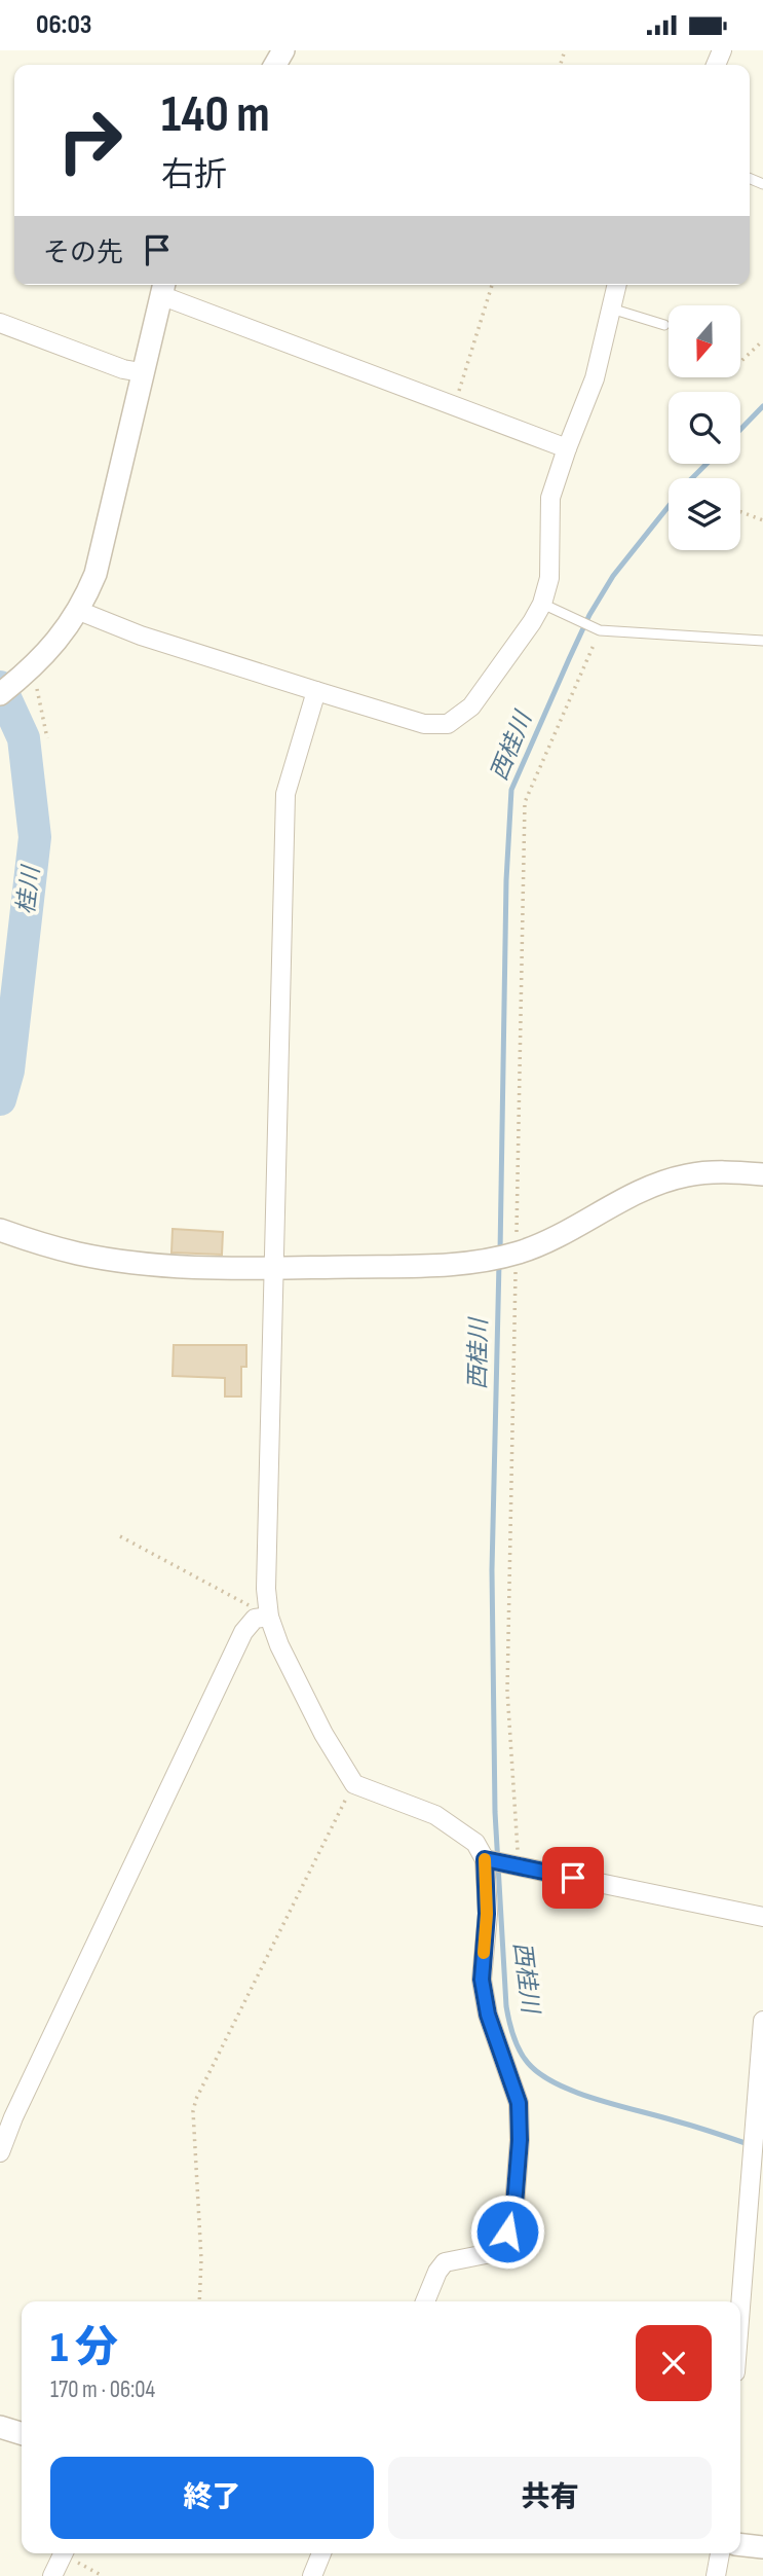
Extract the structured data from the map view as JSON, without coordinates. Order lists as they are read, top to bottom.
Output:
{
  "water": ["西桂川", "桂川"],
  "north": "bottom",
  "page": {
    "status": "06:03",
    "turn": ["140 m", "右折"],
    "then": "その先",
    "heading": ["1 分", "170 m · 06:04"],
    "buttons": ["終了", "共有"]
  }
}
